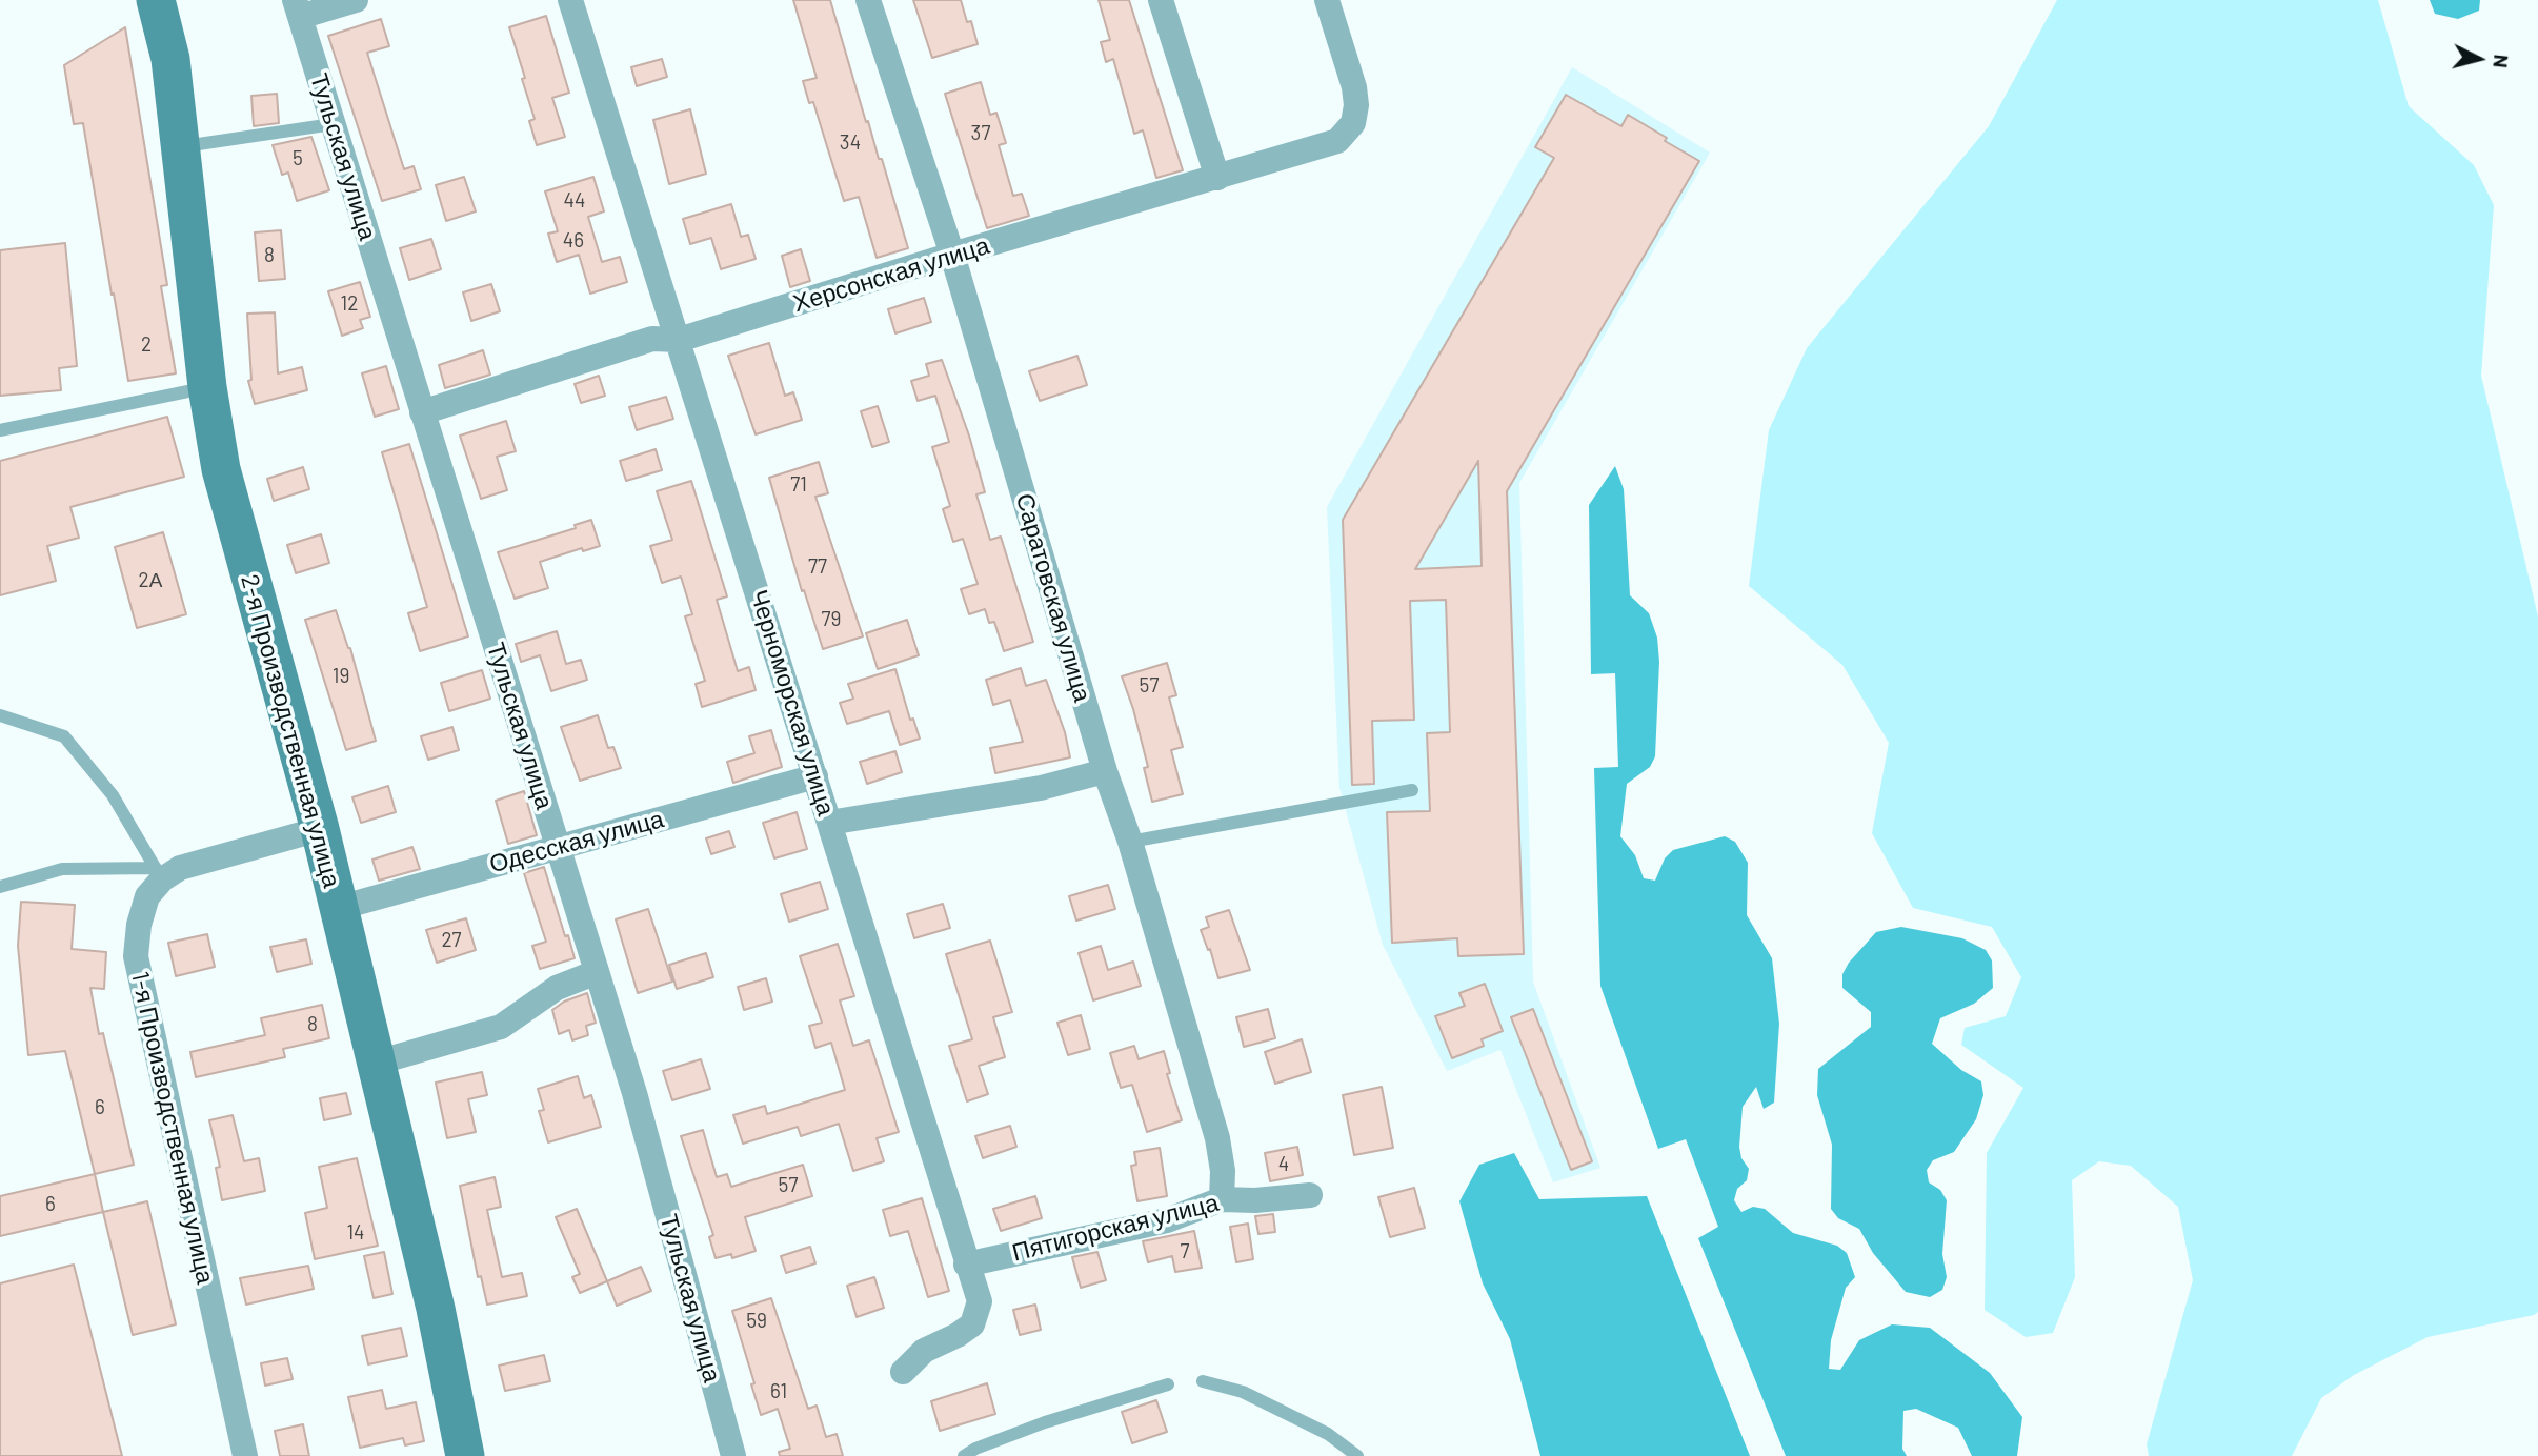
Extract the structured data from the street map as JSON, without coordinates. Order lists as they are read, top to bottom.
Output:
{
  "streets": {
    "street": [
      "Тульская улица",
      "Херсонская улица",
      "Саратовская улица",
      "Черноморская улица",
      "2-я Производственная улица",
      "Одесская улица",
      "1-я Производственная улица",
      "Пятигорская улица"
    ]
  },
  "crossings": [
    ["Тульская улица", "Херсонская улица"],
    ["Тульская улица", "Одесская улица"],
    ["Херсонская улица", "Саратовская улица"],
    ["Херсонская улица", "Черноморская улица"],
    ["Саратовская улица", "Пятигорская улица"],
    ["Черноморская улица", "Одесская улица"],
    ["Черноморская улица", "Пятигорская улица"],
    ["2-я Производственная улица", "Одесская улица"]
  ],
  "house_numbers": [
    "37",
    "34",
    "5",
    "44",
    "46",
    "8",
    "12",
    "2",
    "71",
    "77",
    "2А",
    "79",
    "19",
    "57",
    "27",
    "8",
    "6",
    "4",
    "57",
    "6",
    "14",
    "7",
    "59",
    "61"
  ],
  "north": "right"
}
